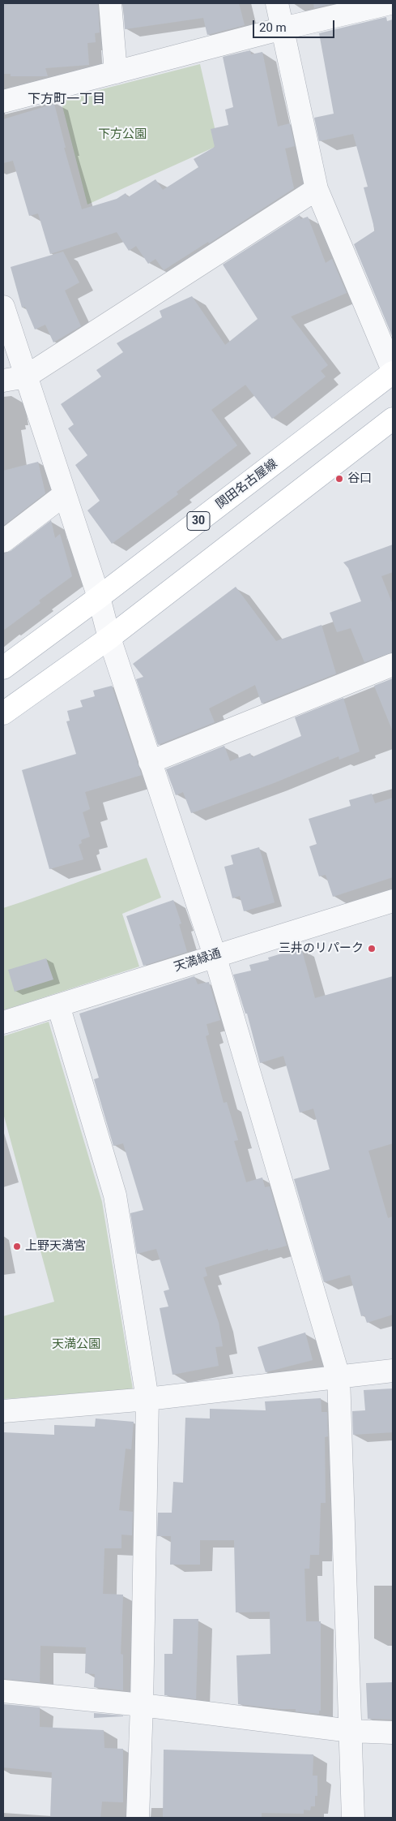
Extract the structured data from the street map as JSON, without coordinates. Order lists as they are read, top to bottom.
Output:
{
  "streets": {
    "main road": ["関田名古屋線", "30"],
    "street": ["天満緑通"]
  },
  "districts": ["下方町一丁目"],
  "parks": ["下方公園", "天満公園"],
  "places": ["谷口", "三井のリパーク", "上野天満宮"],
  "scale_bar": "20 m"
}
